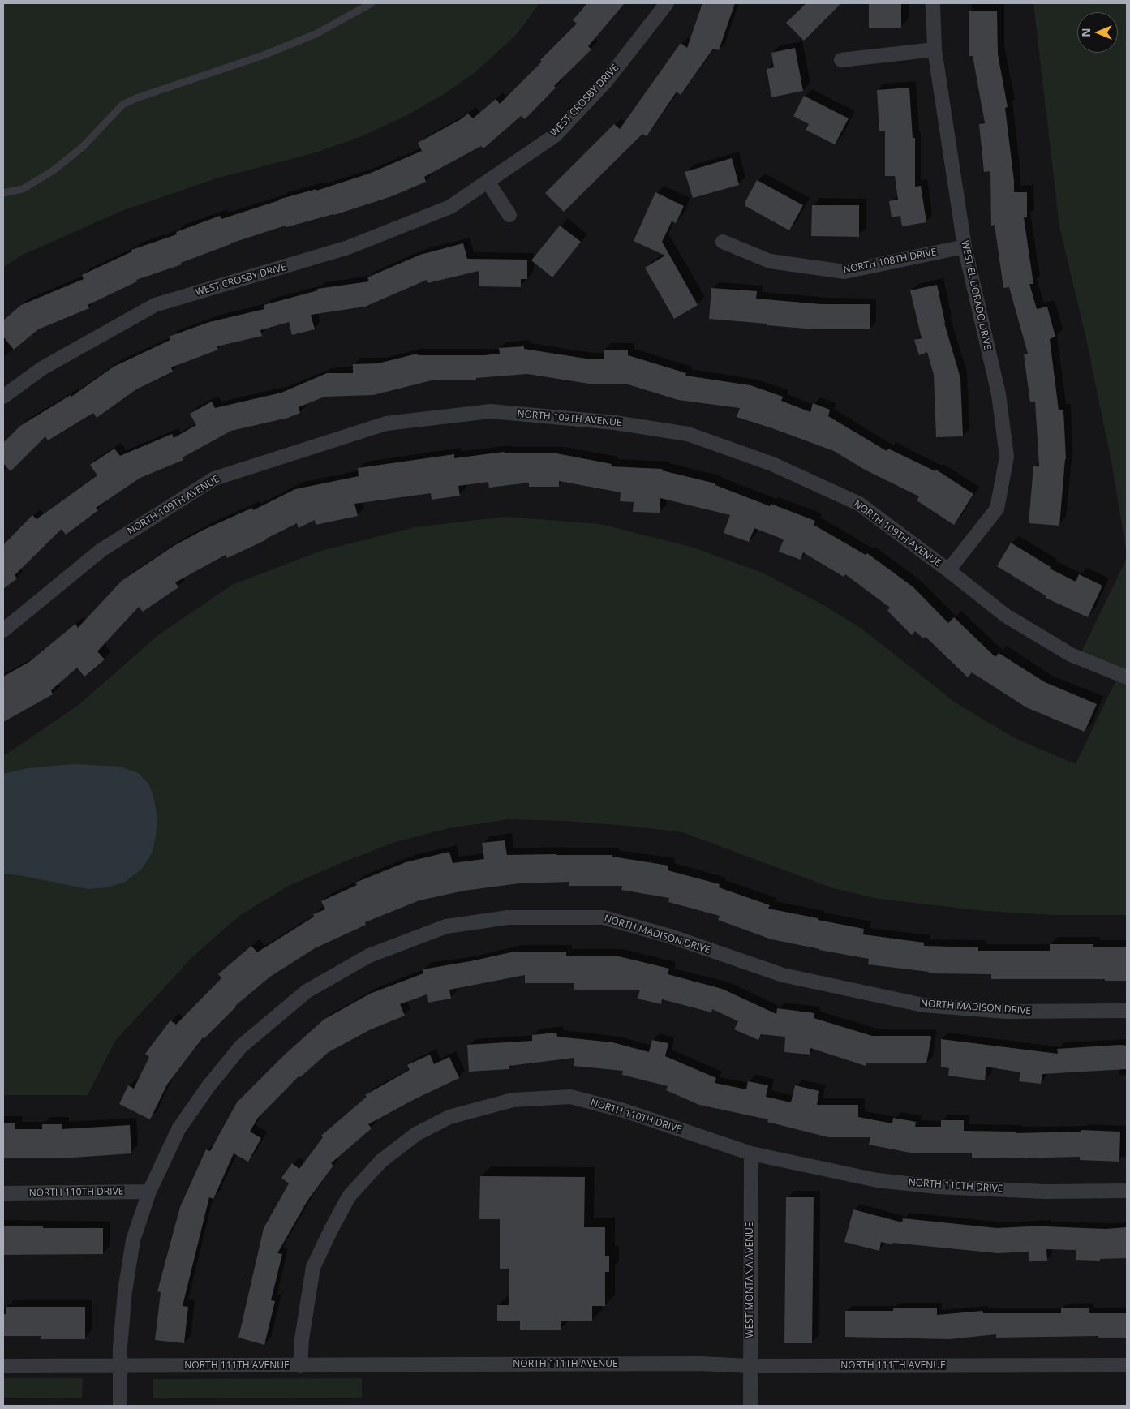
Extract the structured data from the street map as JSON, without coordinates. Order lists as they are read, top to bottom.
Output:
{
  "streets": {
    "street": [
      "WEST CROSBY DRIVE",
      "NORTH 108TH DRIVE",
      "WEST EL DORADO DRIVE",
      "NORTH 109TH AVENUE",
      "NORTH MADISON DRIVE",
      "NORTH 110TH DRIVE",
      "WEST MONTANA AVENUE",
      "NORTH 111TH AVENUE"
    ]
  },
  "crossings": [
    ["NORTH 108TH DRIVE", "WEST EL DORADO DRIVE"],
    ["WEST EL DORADO DRIVE", "NORTH 109TH AVENUE"],
    ["NORTH MADISON DRIVE", "NORTH 110TH DRIVE"],
    ["NORTH MADISON DRIVE", "NORTH 111TH AVENUE"],
    ["NORTH 110TH DRIVE", "WEST MONTANA AVENUE"],
    ["NORTH 110TH DRIVE", "NORTH 111TH AVENUE"],
    ["WEST MONTANA AVENUE", "NORTH 111TH AVENUE"]
  ],
  "north": "left"
}
